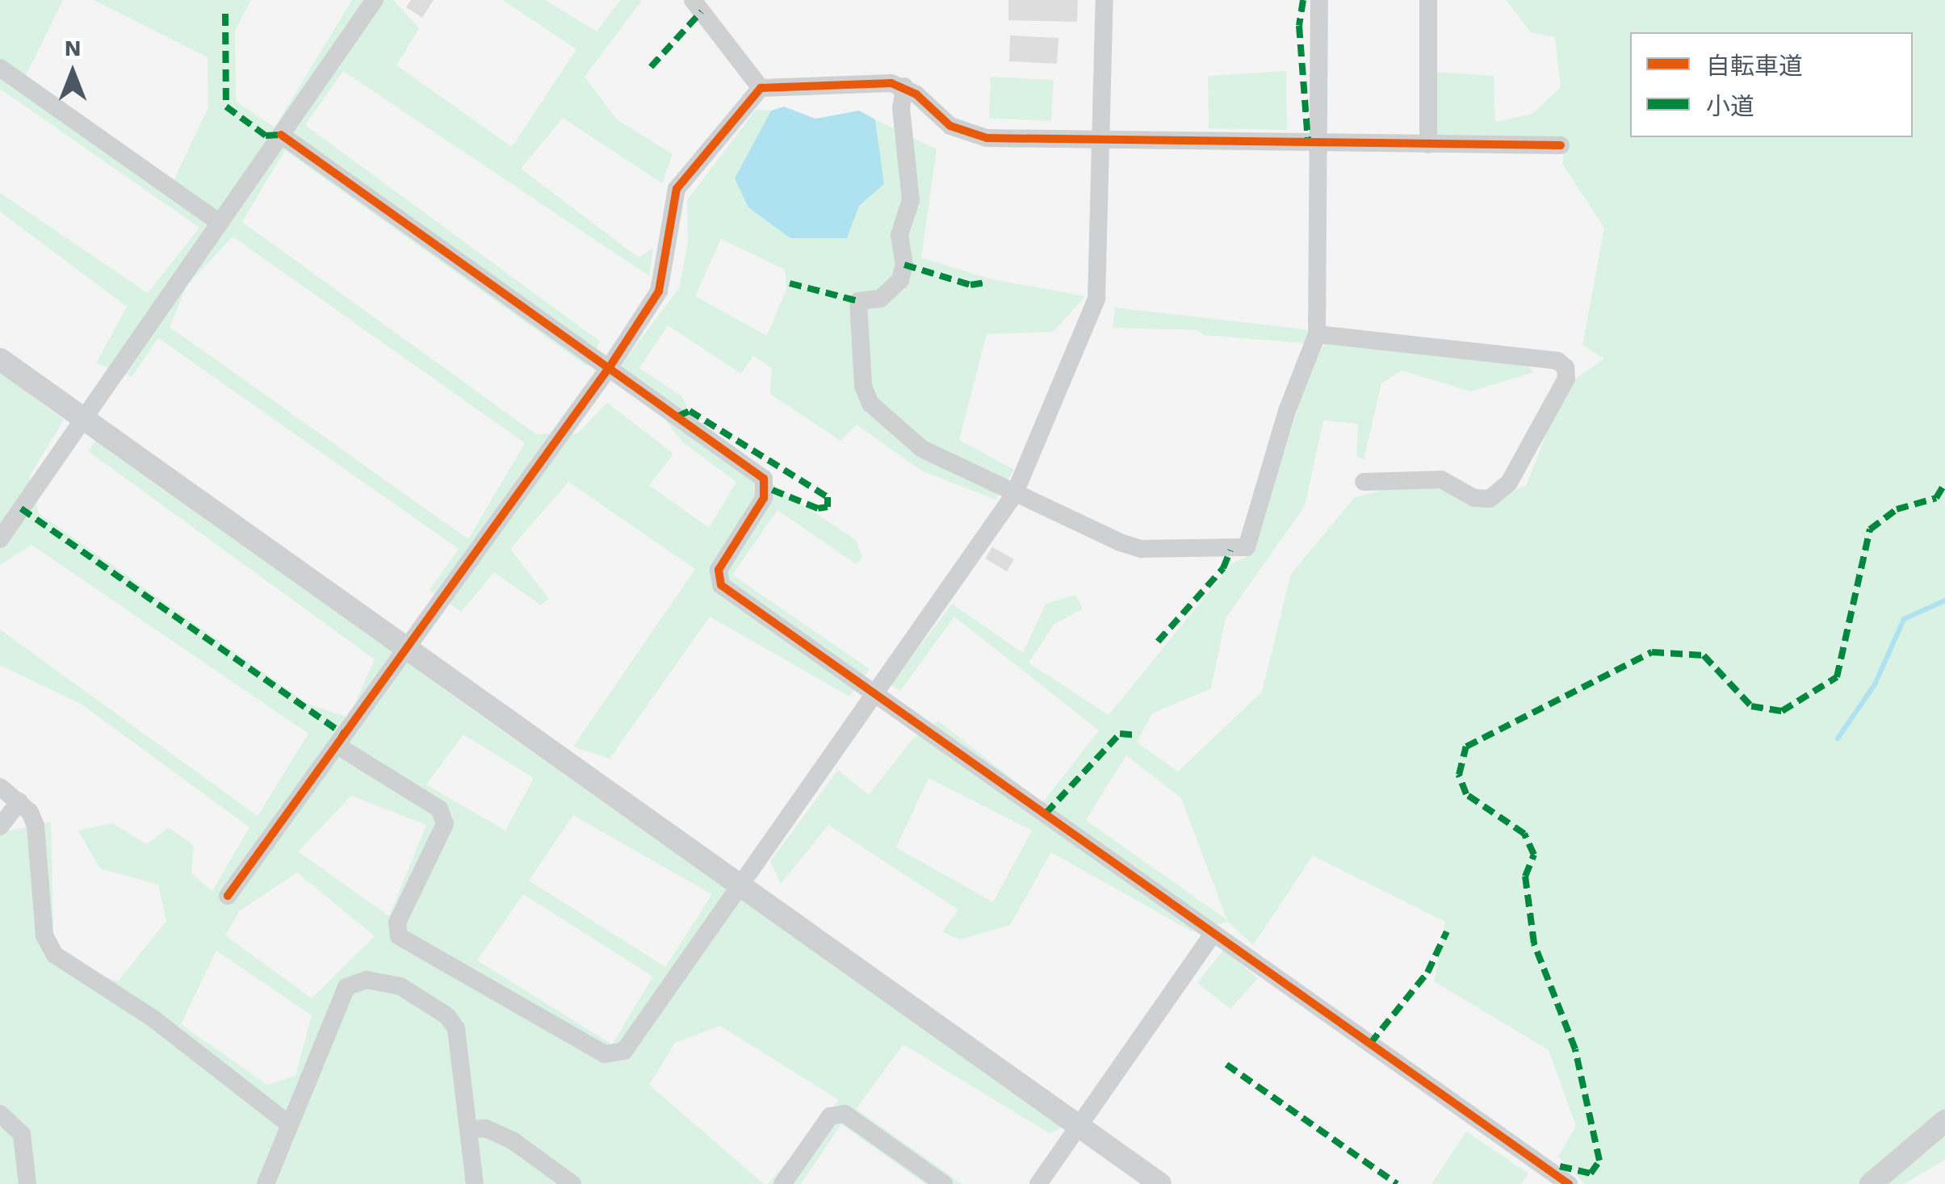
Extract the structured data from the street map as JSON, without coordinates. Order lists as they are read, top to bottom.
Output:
{
  "legend": ["自転車道", "小道"],
  "north": "top"
}
